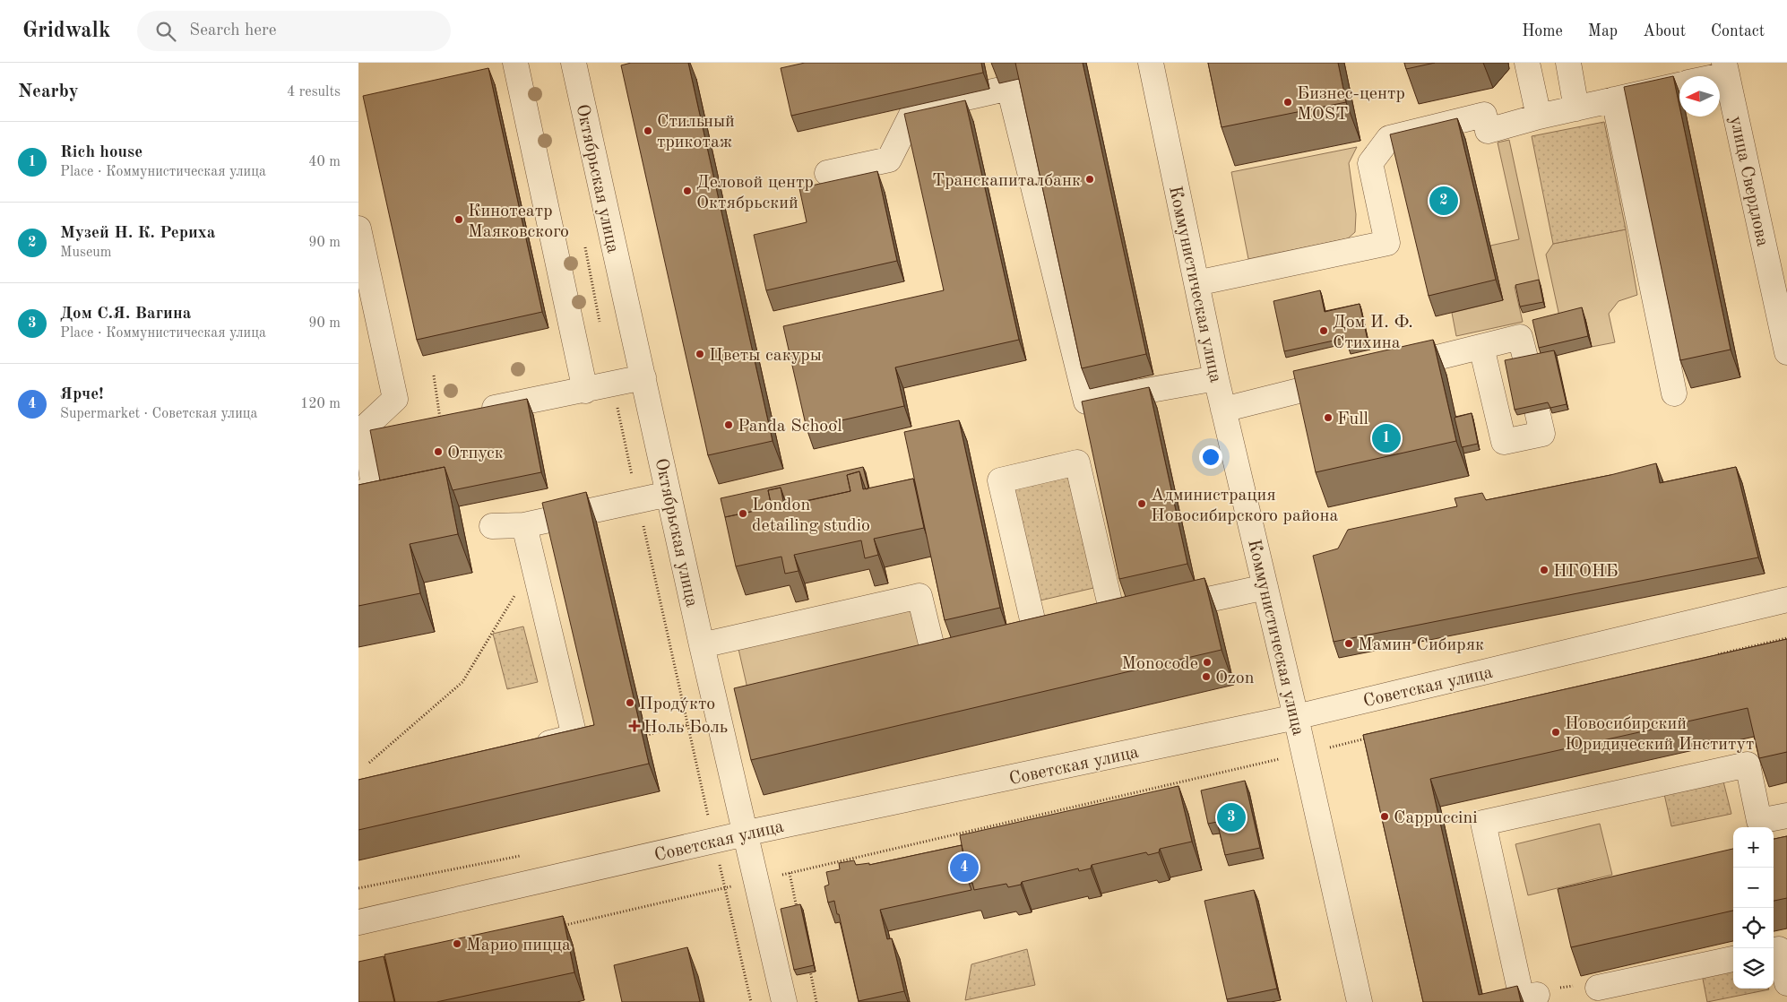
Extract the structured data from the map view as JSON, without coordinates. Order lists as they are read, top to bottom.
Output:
{
  "streets": {
    "street": [
      "Октябрьская улица",
      "улица Свердлова",
      "Коммунистическая улица",
      "Советская улица"
    ]
  },
  "crossings": [
    ["Октябрьская улица", "Советская улица"],
    ["Коммунистическая улица", "Советская улица"]
  ],
  "places": {
    "other": [
      "Бизнес-центр MOST",
      "Стильный трикотаж",
      "Транскапиталбанк",
      "Деловой центр Октябрьский",
      "Кинотеатр Маяковского",
      "Дом И. Ф. Стихина",
      "Цветы сакуры",
      "Full",
      "Panda School",
      "Отпуск",
      "Администрация Новосибирского района",
      "London detailing studio",
      "НГОНБ",
      "Мамин Сибиряк",
      "Monocode",
      "Ozon",
      "Проду́кто",
      "Новосибирский Юридический Институт",
      "Cappuccini",
      "Марио пицца"
    ],
    "health": ["Ноль Боль"]
  },
  "north": "left",
  "page": {
    "header": "Gridwalk",
    "search": "Search here",
    "nav": [
      "Home",
      "Map",
      "About",
      "Contact"
    ],
    "heading": ["Nearby", "4 results"],
    "list": [
      {
        "mark": "1",
        "name": "Rich house",
        "note": "Place · Коммунистическая улица",
        "value": "40 m"
      },
      {
        "mark": "2",
        "name": "Музей Н. К. Рериха",
        "note": "Museum",
        "value": "90 m"
      },
      {
        "mark": "3",
        "name": "Дом С.Я. Вагина",
        "note": "Place · Коммунистическая улица",
        "value": "90 m"
      },
      {
        "mark": "4",
        "name": "Ярче!",
        "note": "Supermarket · Советская улица",
        "value": "120 m"
      }
    ],
    "pins": [
      "2",
      "1",
      "3",
      "4"
    ],
    "map_buttons": ["+", "−"]
  }
}
